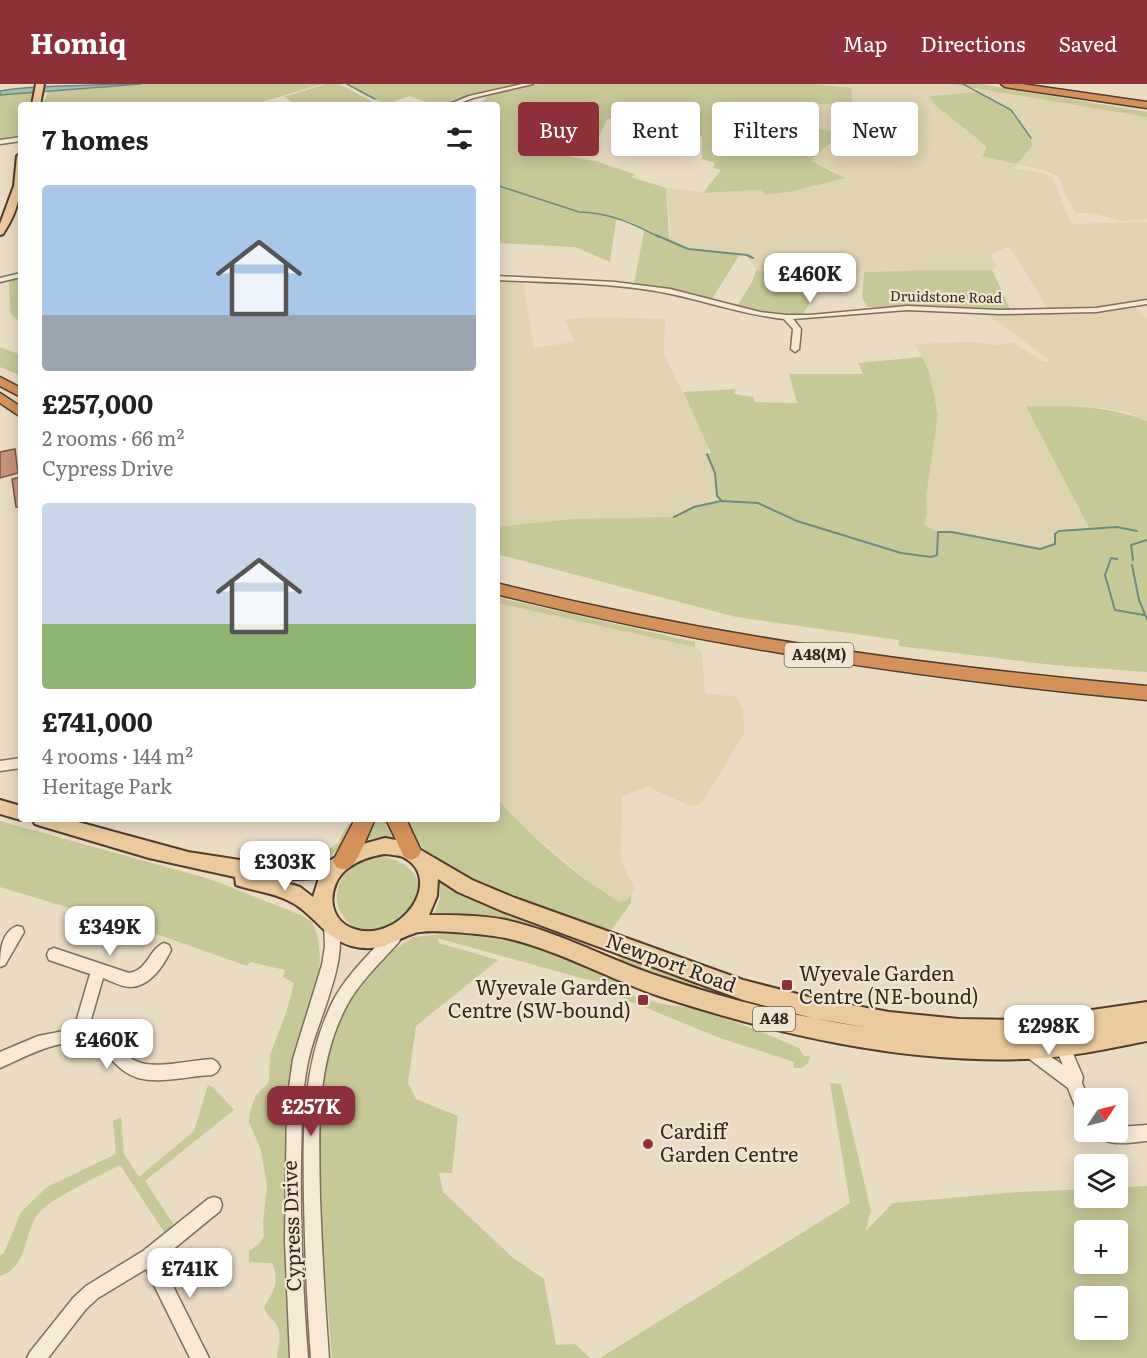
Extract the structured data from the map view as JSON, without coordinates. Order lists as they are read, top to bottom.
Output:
{
  "streets": {
    "highway": ["A48(M)"],
    "main road": ["Newport Road", "A48"],
    "street": ["Druidstone Road", "Cypress Drive"]
  },
  "crossings": [
    ["Newport Road", "Cypress Drive"]
  ],
  "places": {
    "transit": ["Wyevale Garden Centre (NE-bound)", "Wyevale Garden Centre (SW-bound)"],
    "other": ["Cardiff Garden Centre"]
  },
  "north": "top right",
  "page": {
    "header": "Homiq",
    "nav": ["Map", "Directions", "Saved"],
    "chip": [
      "Buy",
      "Rent",
      "Filters",
      "New"
    ],
    "heading": "7 homes",
    "list": [
      {
        "name": "£257,000",
        "note": "2 rooms · 66 m² · Cypress Drive"
      },
      {
        "name": "£741,000",
        "note": "4 rooms · 144 m² · Heritage Park"
      }
    ],
    "price": [
      "£460K",
      "£303K",
      "£349K",
      "£298K",
      "£460K",
      "£257K",
      "£741K"
    ],
    "map_buttons": ["+", "−"]
  }
}
